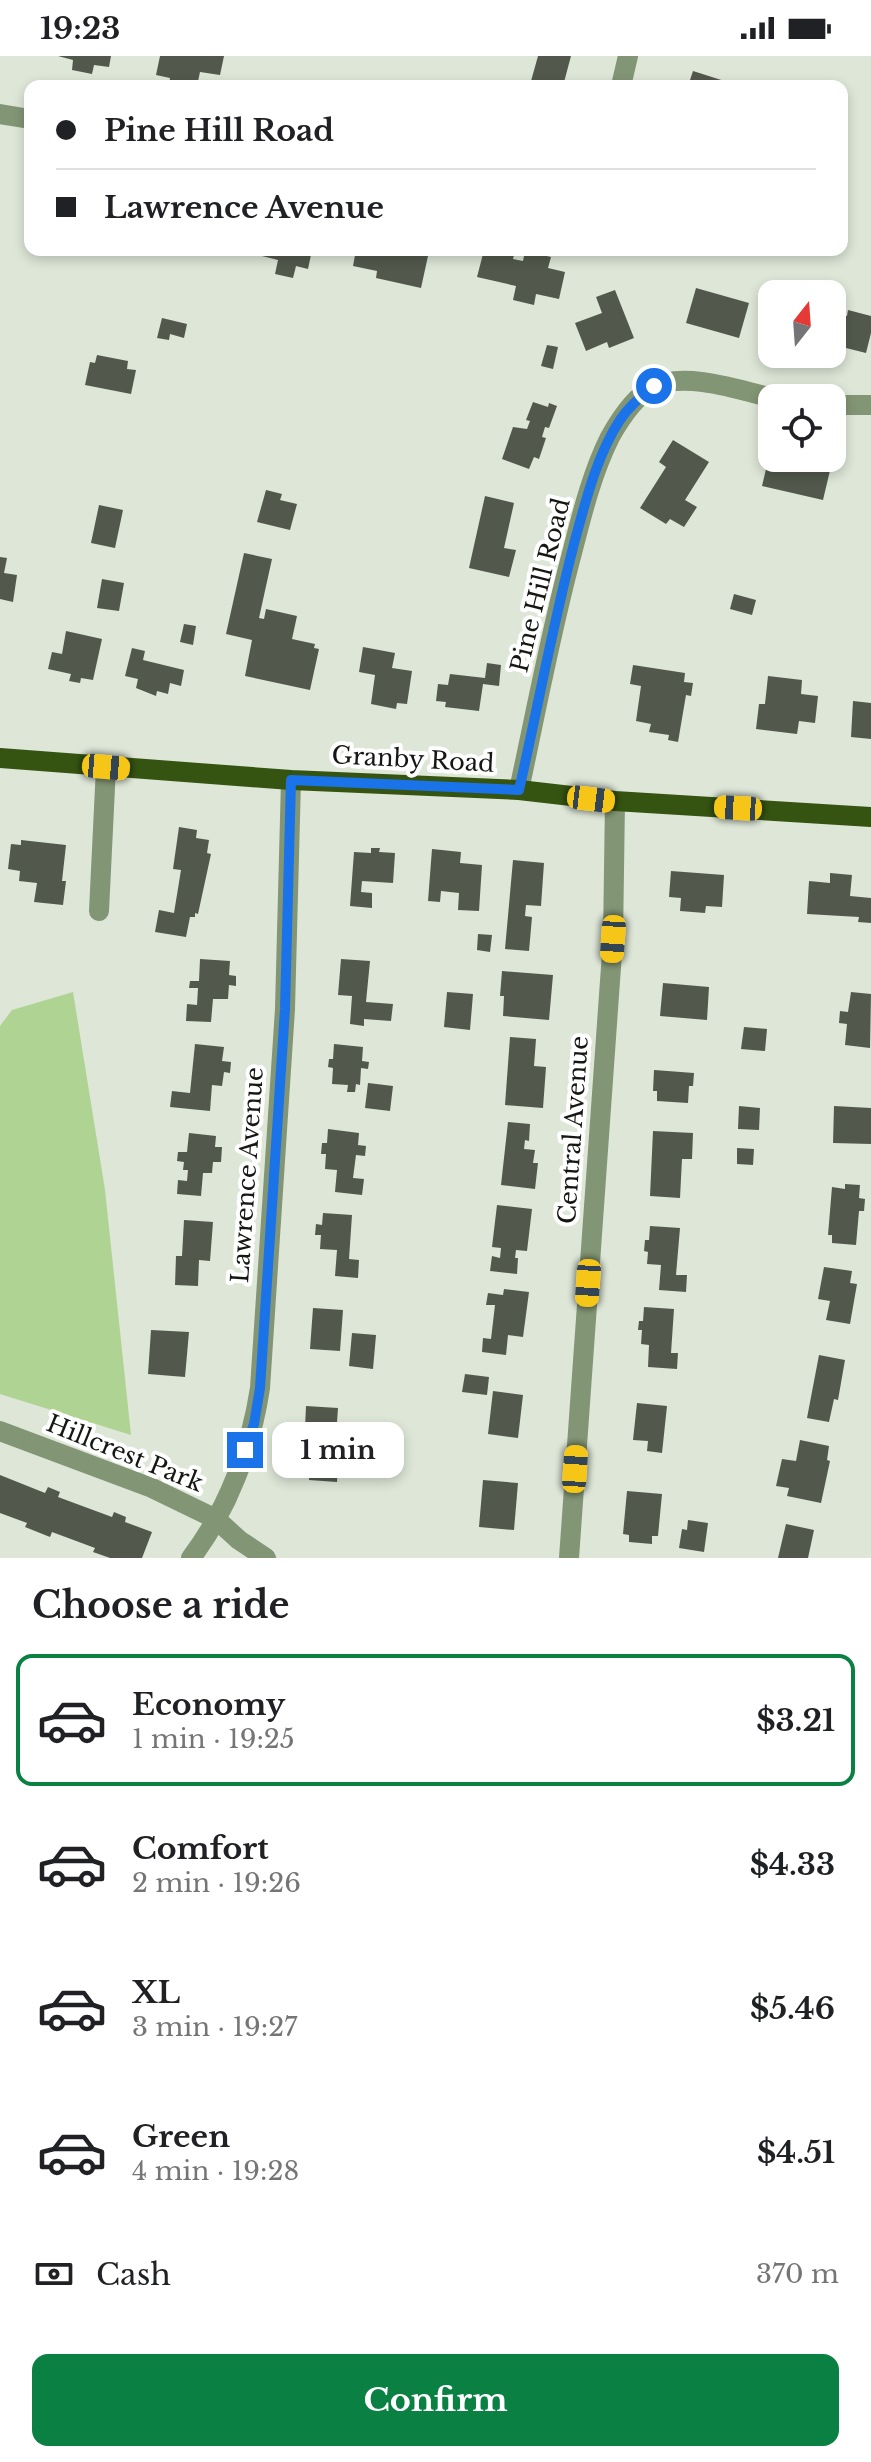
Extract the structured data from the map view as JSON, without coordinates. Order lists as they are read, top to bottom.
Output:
{
  "streets": {
    "main road": ["Granby Road"],
    "street": [
      "Pine Hill Road",
      "Central Avenue",
      "Lawrence Avenue",
      "Hillcrest Park"
    ]
  },
  "crossings": [
    ["Pine Hill Road", "Granby Road"],
    ["Granby Road", "Central Avenue"],
    ["Granby Road", "Lawrence Avenue"],
    ["Lawrence Avenue", "Hillcrest Park"]
  ],
  "north": "top",
  "page": {
    "status": "19:23",
    "banner": ["Pine Hill Road", "Lawrence Avenue"],
    "bubble": "1 min",
    "heading": "Choose a ride",
    "list": [
      {
        "name": "Economy",
        "note": "1 min · 19:25",
        "value": "$3.21"
      },
      {
        "name": "Comfort",
        "note": "2 min · 19:26",
        "value": "$4.33"
      },
      {
        "name": "XL",
        "note": "3 min · 19:27",
        "value": "$5.46"
      },
      {
        "name": "Green",
        "note": "4 min · 19:28",
        "value": "$4.51"
      }
    ],
    "pay": ["Cash", "370 m"],
    "buttons": "Confirm"
  }
}
